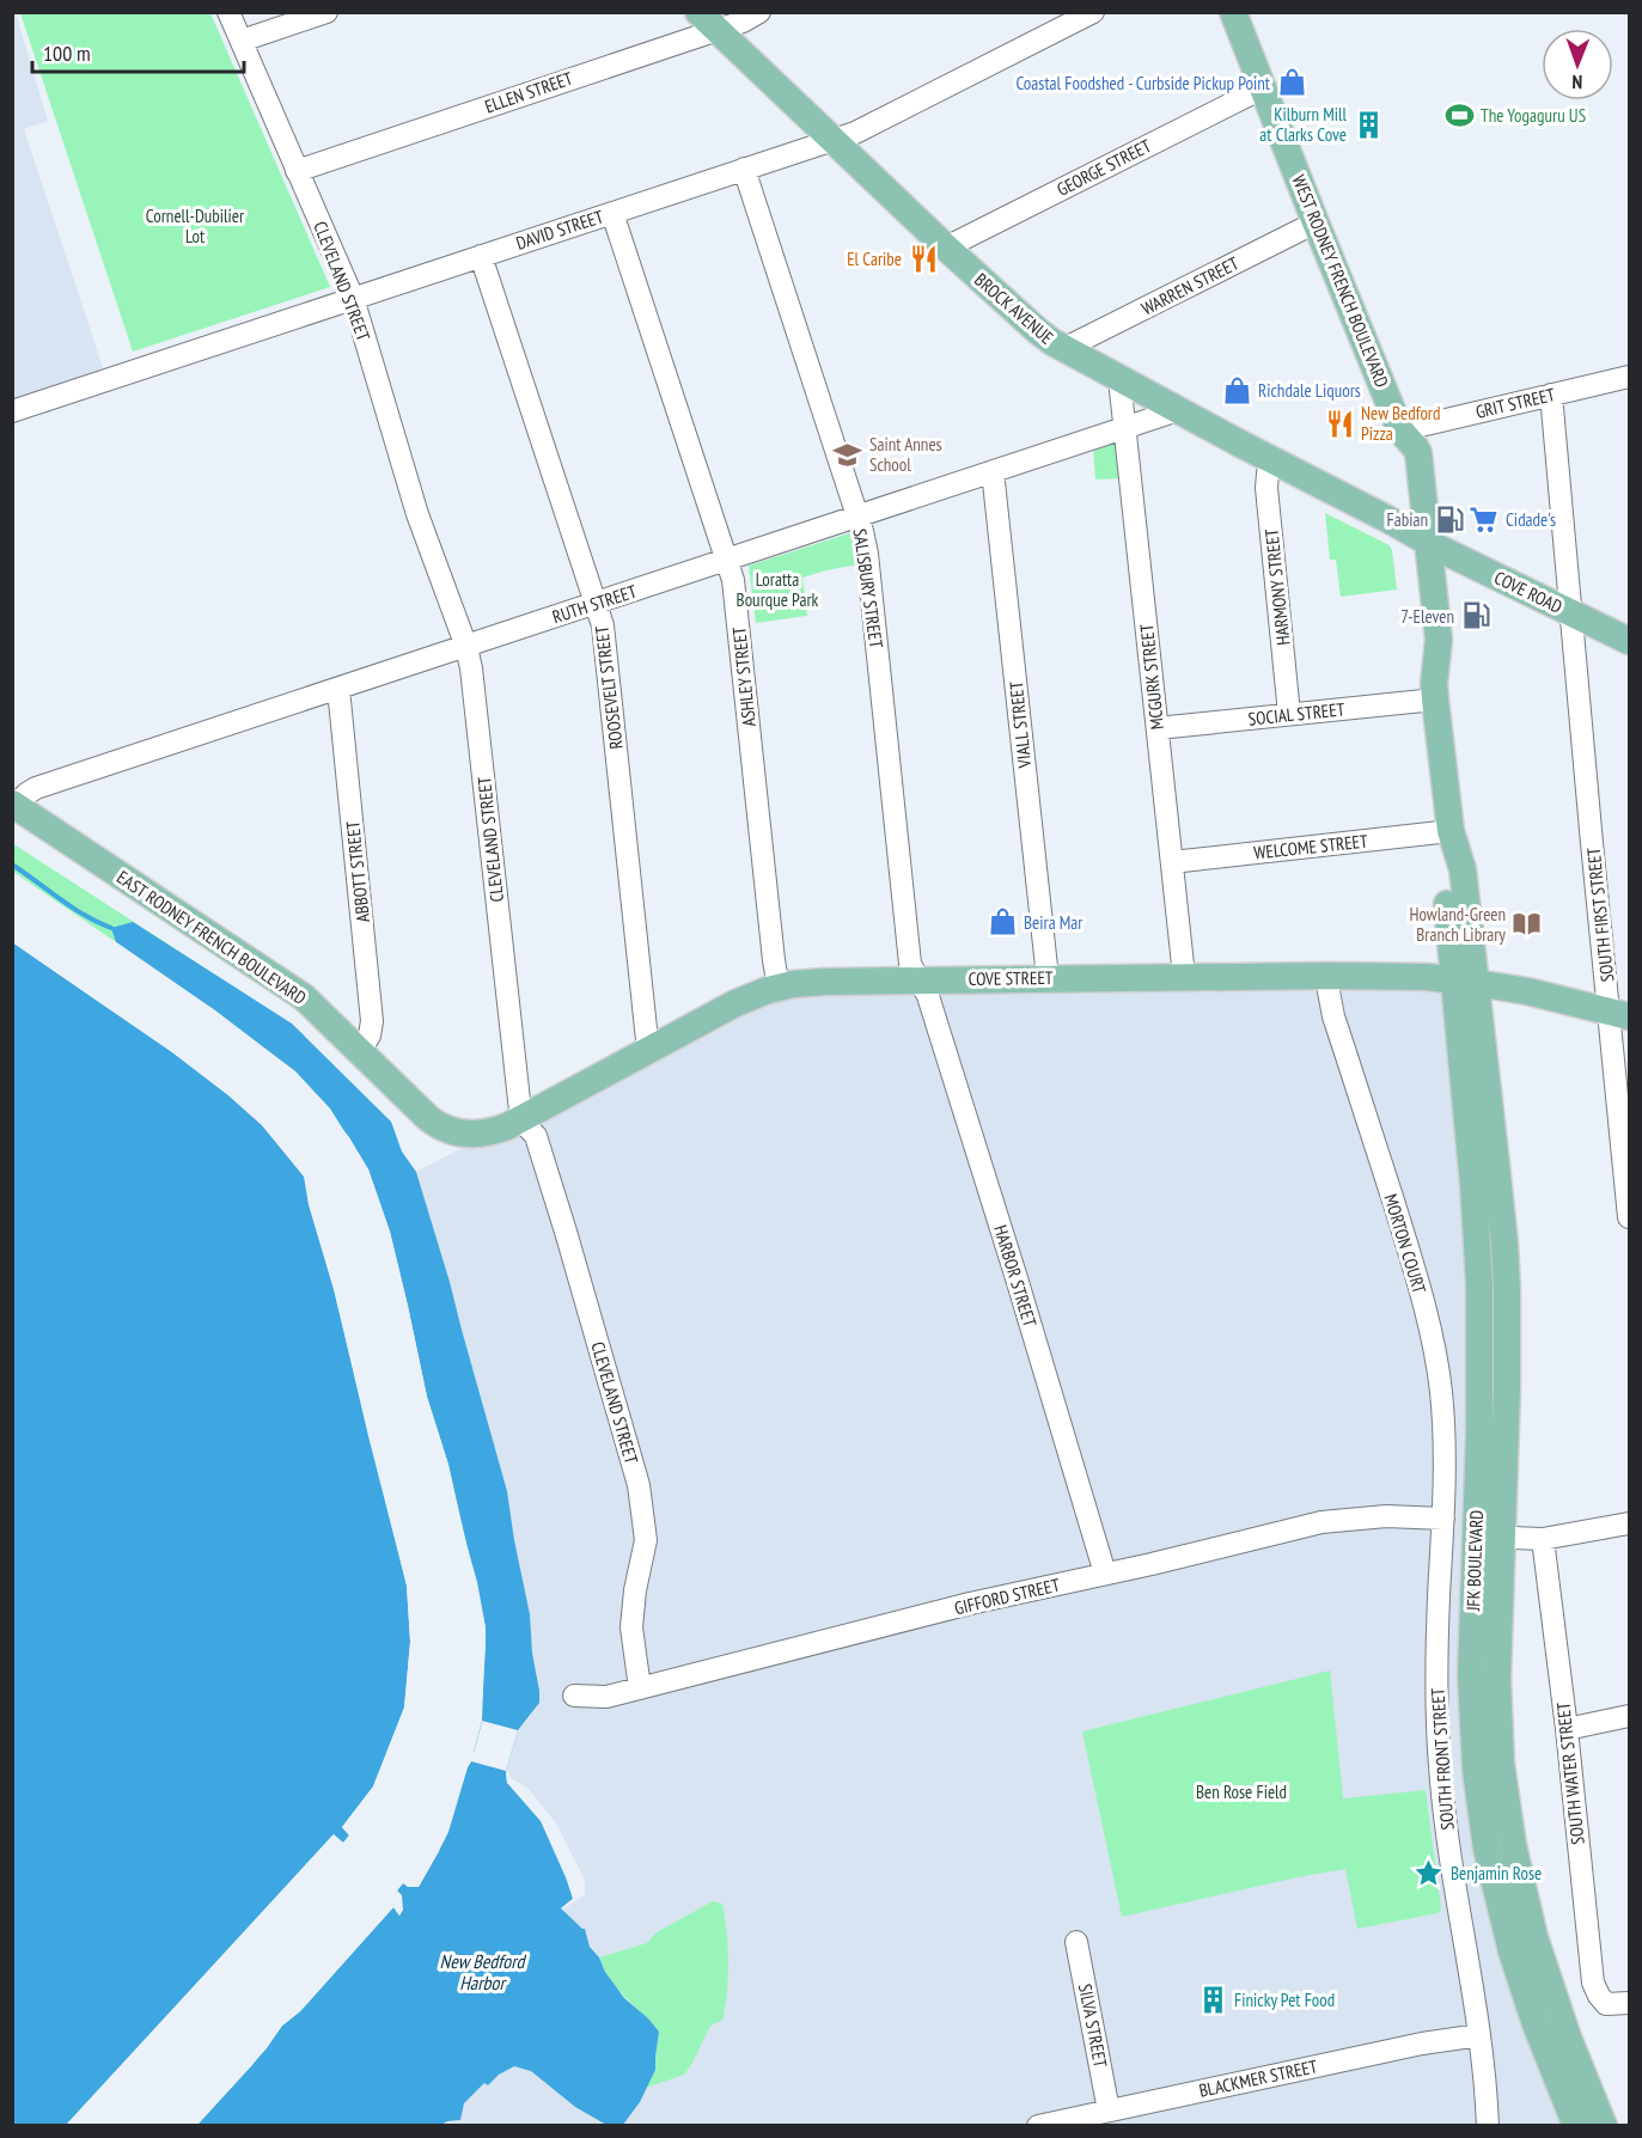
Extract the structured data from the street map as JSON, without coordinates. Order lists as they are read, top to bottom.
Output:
{
  "streets": {
    "main road": [
      "WEST RODNEY FRENCH BOULEVARD",
      "BROCK AVENUE",
      "COVE ROAD",
      "EAST RODNEY FRENCH BOULEVARD",
      "COVE STREET",
      "JFK BOULEVARD"
    ],
    "street": [
      "ELLEN STREET",
      "GEORGE STREET",
      "DAVID STREET",
      "CLEVELAND STREET",
      "WARREN STREET",
      "GRIT STREET",
      "HARMONY STREET",
      "SALISBURY STREET",
      "RUTH STREET",
      "ASHLEY STREET",
      "MCGURK STREET",
      "ROOSEVELT STREET",
      "SOCIAL STREET",
      "VIALL STREET",
      "WELCOME STREET",
      "ABBOTT STREET",
      "SOUTH FIRST STREET",
      "MORTON COURT",
      "HARBOR STREET",
      "GIFFORD STREET",
      "SOUTH FRONT STREET",
      "SOUTH WATER STREET",
      "SILVA STREET",
      "BLACKMER STREET"
    ]
  },
  "crossings": [
    ["ELLEN STREET", "CLEVELAND STREET"],
    ["ELLEN STREET", "BROCK AVENUE"],
    ["GEORGE STREET", "WEST RODNEY FRENCH BOULEVARD"],
    ["GEORGE STREET", "BROCK AVENUE"],
    ["DAVID STREET", "CLEVELAND STREET"],
    ["DAVID STREET", "BROCK AVENUE"],
    ["DAVID STREET", "SALISBURY STREET"],
    ["DAVID STREET", "ASHLEY STREET"],
    ["DAVID STREET", "ROOSEVELT STREET"],
    ["CLEVELAND STREET", "RUTH STREET"],
    ["CLEVELAND STREET", "COVE STREET"],
    ["CLEVELAND STREET", "GIFFORD STREET"],
    ["WEST RODNEY FRENCH BOULEVARD", "WARREN STREET"],
    ["WEST RODNEY FRENCH BOULEVARD", "BROCK AVENUE"],
    ["WEST RODNEY FRENCH BOULEVARD", "GRIT STREET"],
    ["WEST RODNEY FRENCH BOULEVARD", "COVE ROAD"],
    ["WEST RODNEY FRENCH BOULEVARD", "SOCIAL STREET"],
    ["WEST RODNEY FRENCH BOULEVARD", "WELCOME STREET"],
    ["WEST RODNEY FRENCH BOULEVARD", "COVE STREET"],
    ["WEST RODNEY FRENCH BOULEVARD", "JFK BOULEVARD"],
    ["WARREN STREET", "BROCK AVENUE"],
    ["BROCK AVENUE", "HARMONY STREET"],
    ["BROCK AVENUE", "COVE ROAD"],
    ["BROCK AVENUE", "RUTH STREET"],
    ["BROCK AVENUE", "MCGURK STREET"],
    ["GRIT STREET", "SOUTH FIRST STREET"],
    ["HARMONY STREET", "SOCIAL STREET"],
    ["SALISBURY STREET", "RUTH STREET"],
    ["SALISBURY STREET", "COVE STREET"],
    ["SALISBURY STREET", "HARBOR STREET"],
    ["COVE ROAD", "SOUTH FIRST STREET"],
    ["RUTH STREET", "ASHLEY STREET"],
    ["RUTH STREET", "MCGURK STREET"],
    ["RUTH STREET", "ROOSEVELT STREET"],
    ["RUTH STREET", "VIALL STREET"],
    ["RUTH STREET", "ABBOTT STREET"],
    ["RUTH STREET", "EAST RODNEY FRENCH BOULEVARD"],
    ["ASHLEY STREET", "COVE STREET"],
    ["MCGURK STREET", "SOCIAL STREET"],
    ["MCGURK STREET", "WELCOME STREET"],
    ["MCGURK STREET", "COVE STREET"],
    ["ROOSEVELT STREET", "COVE STREET"],
    ["VIALL STREET", "COVE STREET"],
    ["ABBOTT STREET", "EAST RODNEY FRENCH BOULEVARD"],
    ["SOUTH FIRST STREET", "COVE STREET"],
    ["EAST RODNEY FRENCH BOULEVARD", "COVE STREET"],
    ["COVE STREET", "MORTON COURT"],
    ["COVE STREET", "HARBOR STREET"],
    ["COVE STREET", "JFK BOULEVARD"],
    ["MORTON COURT", "GIFFORD STREET"],
    ["MORTON COURT", "SOUTH FRONT STREET"],
    ["HARBOR STREET", "GIFFORD STREET"],
    ["GIFFORD STREET", "SOUTH FRONT STREET"],
    ["SOUTH FRONT STREET", "BLACKMER STREET"],
    ["SILVA STREET", "BLACKMER STREET"]
  ],
  "water": ["New Bedford Harbor"],
  "parks": ["Cornell-Dubilier Lot", "Loratta Bourque Park", "Ben Rose Field"],
  "places": {
    "shop": ["Coastal Foodshed - Curbside Pickup Point", "Richdale Liquors", "Beira Mar"],
    "sports": ["The Yogaguru US"],
    "building": ["Kilburn Mill at Clarks Cove", "Finicky Pet Food"],
    "restaurant": ["El Caribe", "New Bedford Pizza"],
    "school or university": ["Saint Annes School"],
    "fuel station": ["Fabian", "7-Eleven"],
    "supermarket": ["Cidade's"],
    "library": ["Howland-Green Branch Library"],
    "place": ["Benjamin Rose"]
  },
  "scale_bar": "100 m",
  "north": "bottom"
}
